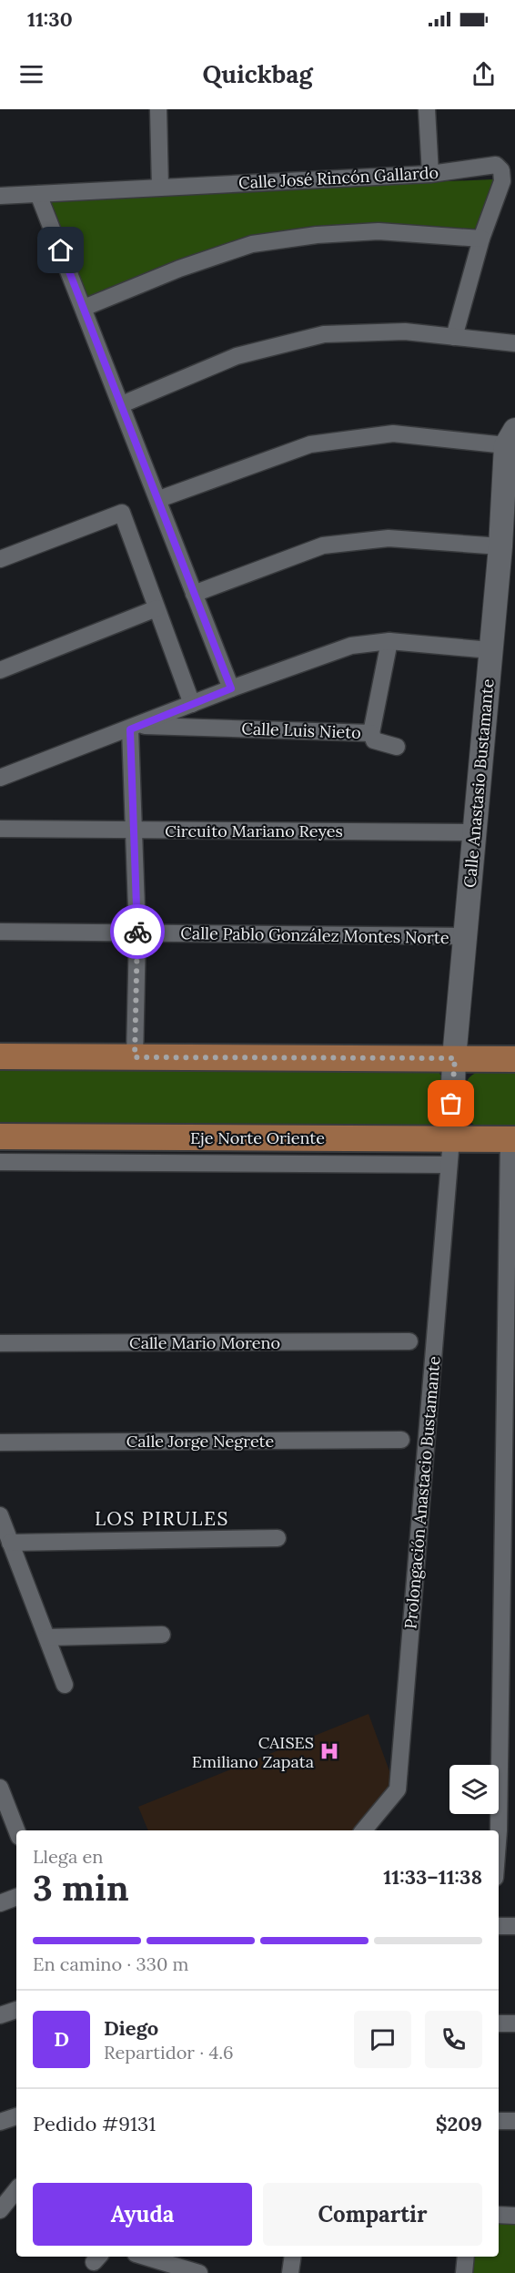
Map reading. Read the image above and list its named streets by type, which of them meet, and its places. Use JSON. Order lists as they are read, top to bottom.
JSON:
{
  "streets": {
    "main road": ["Eje Norte Oriente"],
    "street": [
      "Calle José Rincón Gallardo",
      "Calle Luis Nieto",
      "Calle Anastasio Bustamante",
      "Circuito Mariano Reyes",
      "Calle Pablo González Montes Norte",
      "Calle Mario Moreno",
      "Calle Jorge Negrete",
      "Prolongación Anastacio Bustamante"
    ]
  },
  "crossings": [
    ["Calle Luis Nieto", "Calle Anastasio Bustamante"],
    ["Calle Anastasio Bustamante", "Circuito Mariano Reyes"],
    ["Calle Anastasio Bustamante", "Calle Pablo González Montes Norte"],
    ["Calle Anastasio Bustamante", "Eje Norte Oriente"],
    ["Calle Anastasio Bustamante", "Prolongación Anastacio Bustamante"],
    ["Eje Norte Oriente", "Prolongación Anastacio Bustamante"]
  ],
  "districts": ["LOS PIRULES"],
  "places": {
    "hospital": ["CAISES Emiliano Zapata"]
  },
  "page": {
    "status": "11:30",
    "header": "Quickbag",
    "heading": ["3 min", "Llega en", "11:33–11:38"],
    "panel": [
      "Diego",
      "Repartidor · 4.6",
      "Pedido #9131",
      "$209"
    ],
    "bar": "En camino · 330 m",
    "round": "D",
    "buttons": ["Ayuda", "Compartir"]
  }
}
